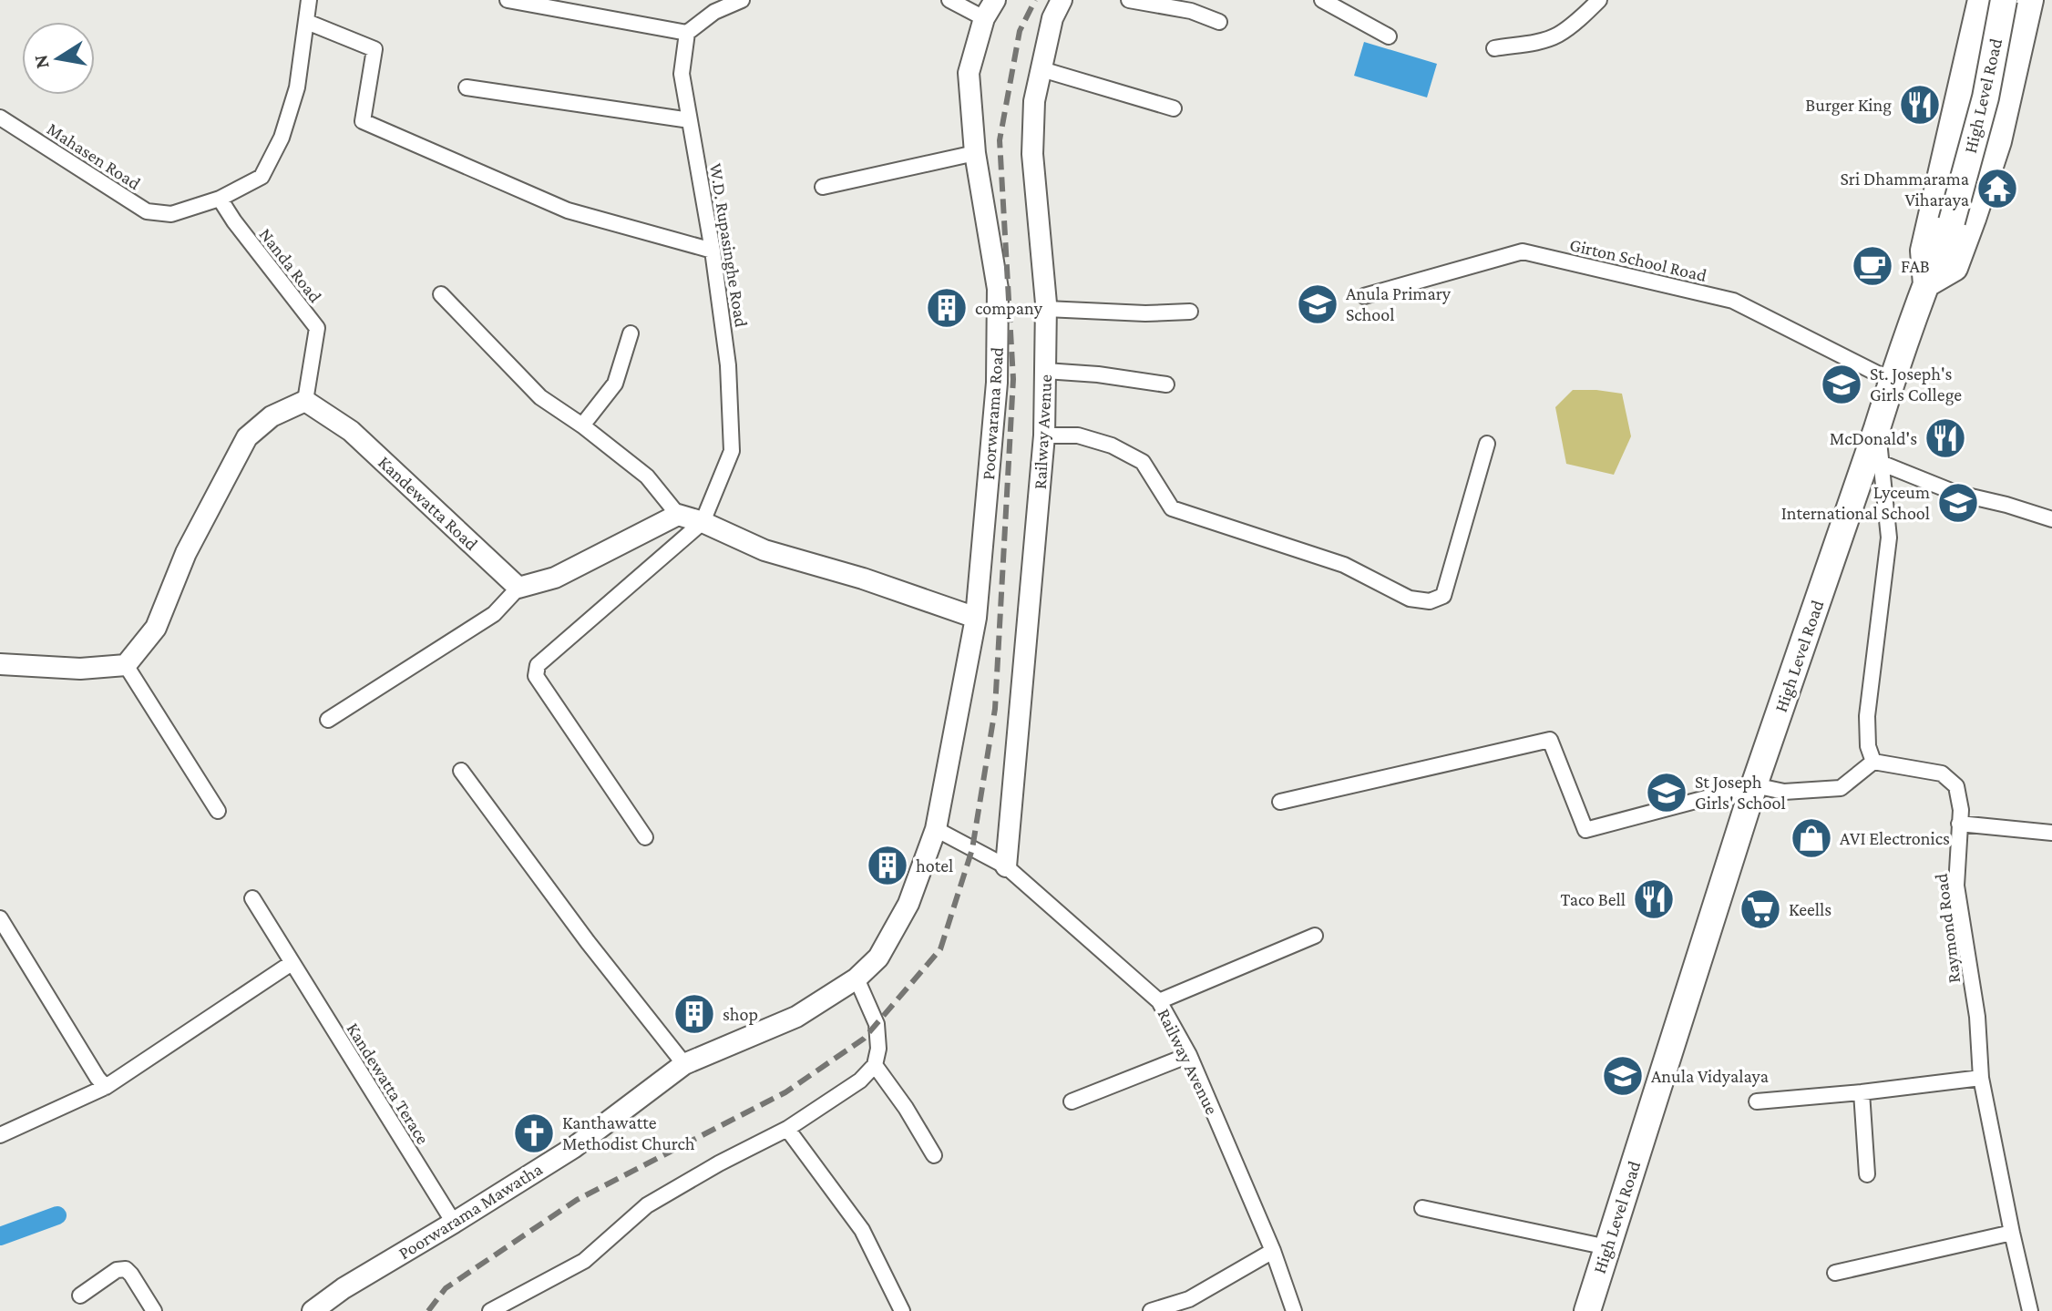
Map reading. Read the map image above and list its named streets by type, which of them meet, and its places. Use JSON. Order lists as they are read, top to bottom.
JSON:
{
  "streets": {
    "highway": ["High Level Road"],
    "street": [
      "Mahasen Road",
      "W.D. Rupasinghe Road",
      "Girton School Road",
      "Nanda Road",
      "Poorwarama Road",
      "Railway Avenue",
      "Kandewatta Road",
      "Raymond Road",
      "Kandewatta Terace",
      "Poorwarama Mawatha"
    ]
  },
  "crossings": [
    ["High Level Road", "Girton School Road"],
    ["Mahasen Road", "Nanda Road"],
    ["Nanda Road", "Kandewatta Road"],
    ["Poorwarama Road", "Railway Avenue"],
    ["Poorwarama Road", "Poorwarama Mawatha"],
    ["Railway Avenue", "Poorwarama Mawatha"],
    ["Kandewatta Terace", "Poorwarama Mawatha"]
  ],
  "places": {
    "restaurant": ["Burger King", "McDonald's", "Taco Bell"],
    "temple": ["Sri Dhammarama Viharaya"],
    "cafe": ["FAB"],
    "school or university": [
      "Anula Primary School",
      "St. Joseph's Girls College",
      "Lyceum International School",
      "St Joseph Girls' School",
      "Anula Vidyalaya"
    ],
    "building": ["company", "hotel", "shop"],
    "shop": ["AVI Electronics"],
    "supermarket": ["Keells"],
    "church": ["Kanthawatte Methodist Church"]
  },
  "north": "left"
}
